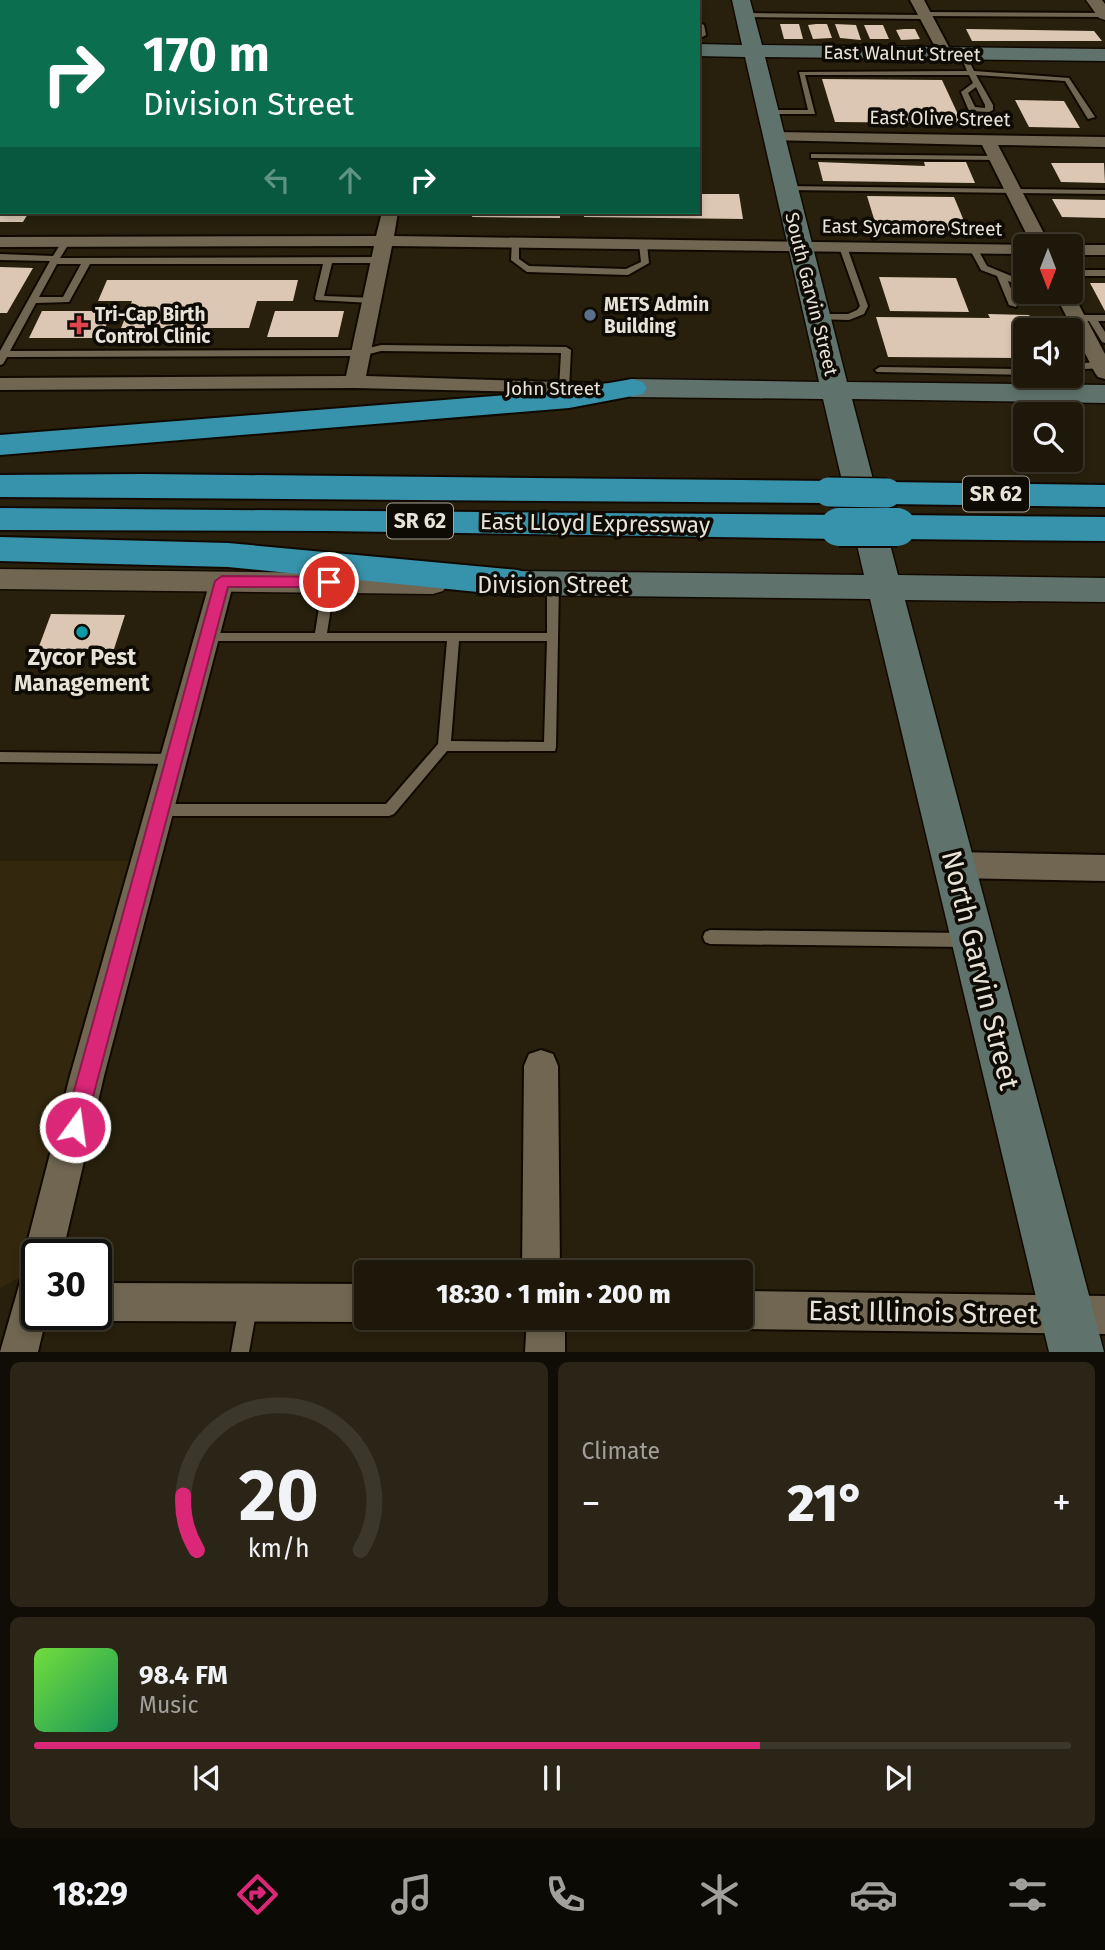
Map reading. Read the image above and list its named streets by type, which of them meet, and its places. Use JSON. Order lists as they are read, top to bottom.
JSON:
{
  "streets": {
    "highway": ["SR 62", "East Lloyd Expressway"],
    "main road": [
      "East Walnut Street",
      "South Garvin Street",
      "John Street",
      "Division Street",
      "North Garvin Street"
    ],
    "street": ["East Olive Street", "East Sycamore Street", "East Illinois Street"]
  },
  "crossings": [
    ["East Walnut Street", "South Garvin Street"],
    ["East Olive Street", "South Garvin Street"],
    ["East Sycamore Street", "South Garvin Street"],
    ["South Garvin Street", "John Street"],
    ["South Garvin Street", "Division Street"],
    ["South Garvin Street", "North Garvin Street"],
    ["Division Street", "North Garvin Street"],
    ["North Garvin Street", "East Illinois Street"]
  ],
  "places": {
    "other": ["METS Admin Building", "Zycor Pest Management"],
    "health": ["Tri-Cap Birth Control Clinic"]
  },
  "north": "bottom",
  "page": {
    "turn": ["170 m", "Division Street"],
    "limit": "30",
    "trip": "18:30 · 1 min · 200 m",
    "tile": "Climate",
    "heat": ["−", "21°", "+"],
    "song": ["98.4 FM", "Music"],
    "tabs": "18:29",
    "gauge": ["20", "km/h"]
  }
}
